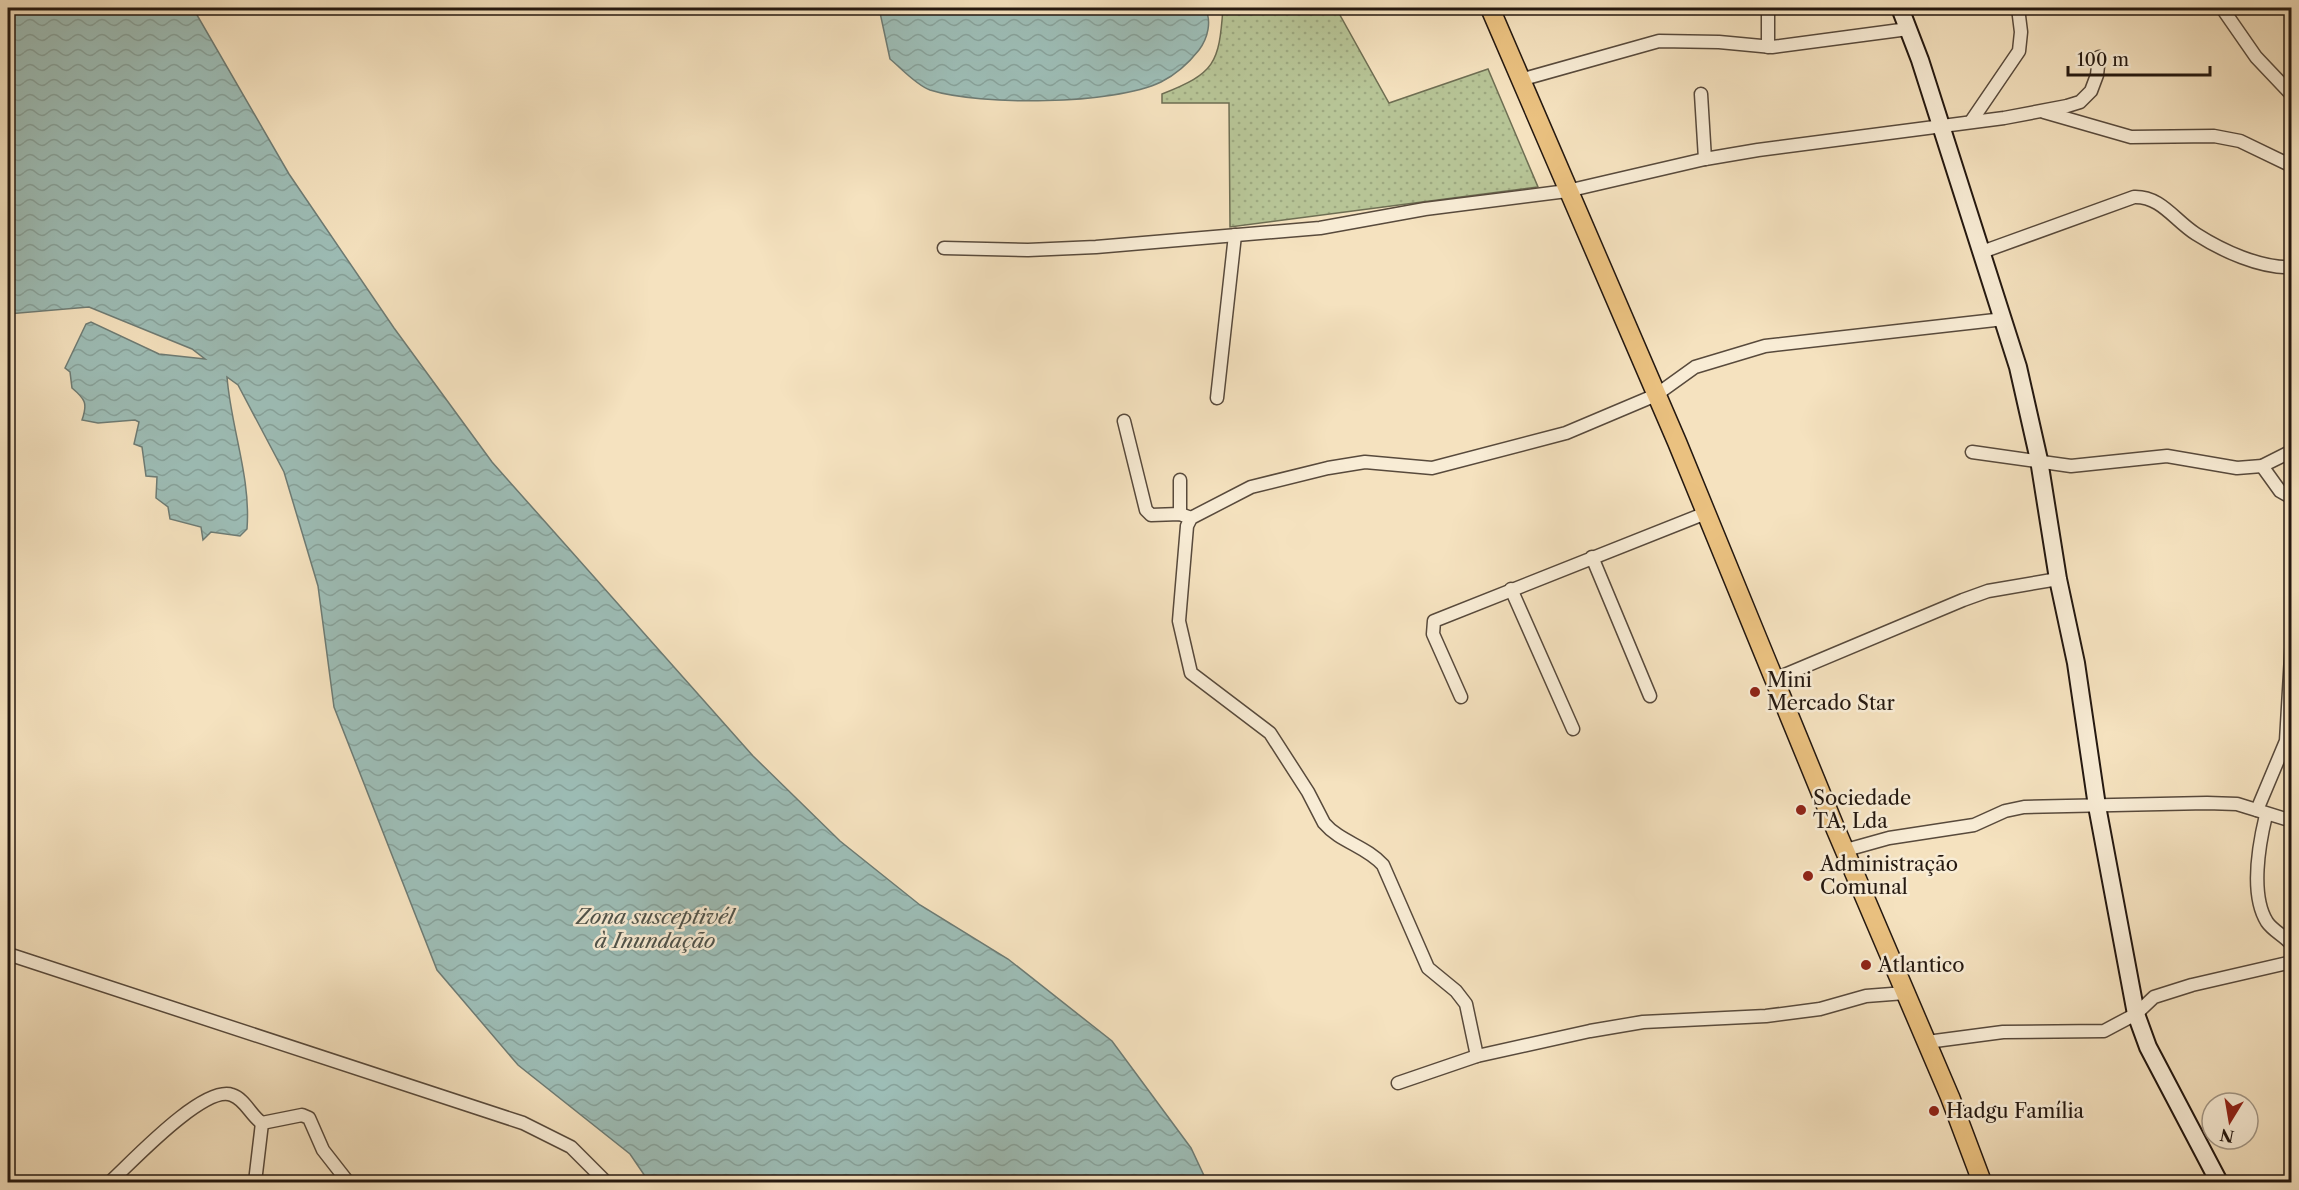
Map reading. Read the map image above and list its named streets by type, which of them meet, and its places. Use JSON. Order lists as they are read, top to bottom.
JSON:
{
  "water": ["Zona susceptivél à Inundação"],
  "places": [
    "Mini Mercado Star",
    "Sociedade TA, Lda",
    "Administração Comunal",
    "Atlantico",
    "Hadgu Família"
  ],
  "scale_bar": "100 m",
  "north": "bottom"
}
